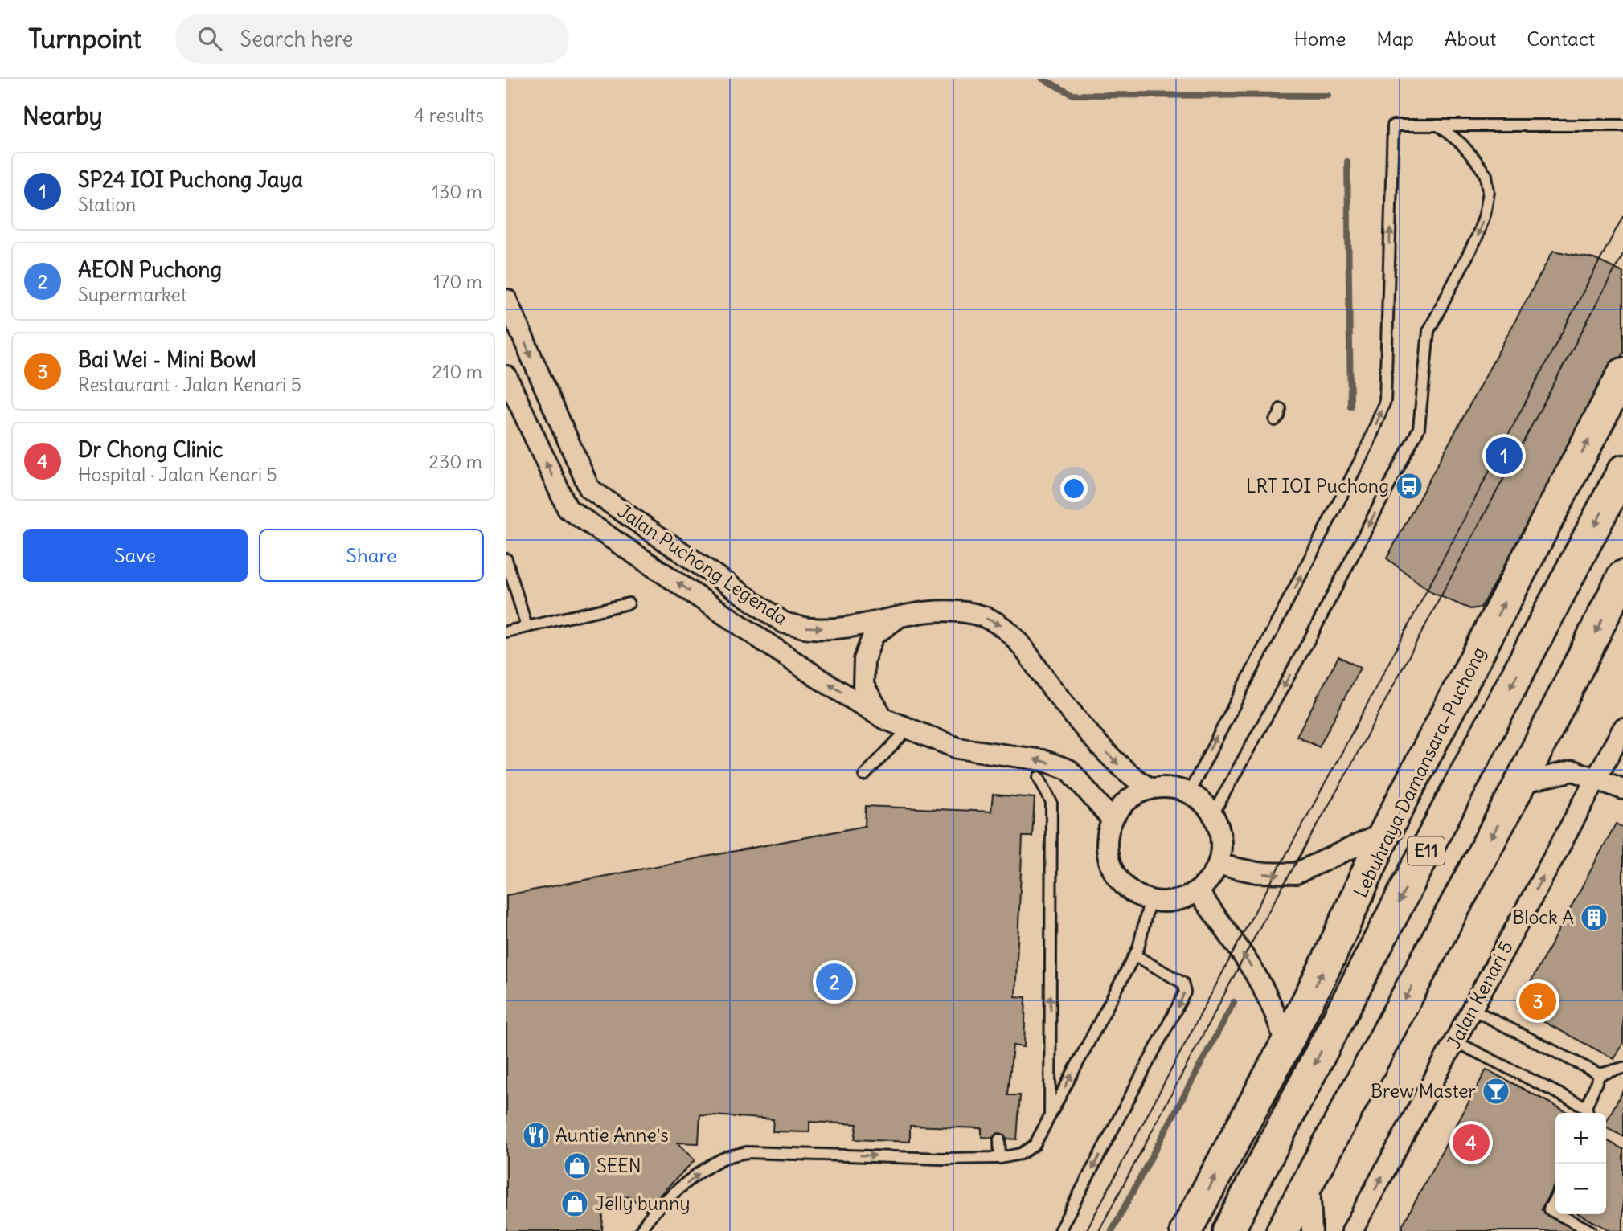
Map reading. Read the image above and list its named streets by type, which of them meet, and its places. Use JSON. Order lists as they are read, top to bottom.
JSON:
{
  "streets": {
    "highway": ["Lebuhraya Damansara–Puchong", "E11"],
    "street": ["Jalan Puchong Legenda", "Jalan Kenari 5"]
  },
  "one_way": ["Jalan Kenari 5"],
  "places": {
    "bus stop": ["LRT IOI Puchong"],
    "building": ["Block A"],
    "bar": ["Brew Master"],
    "restaurant": ["Auntie Anne's"],
    "shop": ["SEEN", "Jelly bunny"]
  },
  "page": {
    "header": "Turnpoint",
    "search": "Search here",
    "nav": [
      "Home",
      "Map",
      "About",
      "Contact"
    ],
    "heading": ["Nearby", "4 results"],
    "list": [
      {
        "mark": "1",
        "name": "SP24 IOI Puchong Jaya",
        "note": "Station",
        "value": "130 m"
      },
      {
        "mark": "2",
        "name": "AEON Puchong",
        "note": "Supermarket",
        "value": "170 m"
      },
      {
        "mark": "3",
        "name": "Bai Wei - Mini Bowl",
        "note": "Restaurant · Jalan Kenari 5",
        "value": "210 m"
      },
      {
        "mark": "4",
        "name": "Dr Chong Clinic",
        "note": "Hospital · Jalan Kenari 5",
        "value": "230 m"
      }
    ],
    "pins": [
      "1",
      "2",
      "3",
      "4"
    ],
    "buttons": ["Save", "Share"],
    "map_buttons": ["+", "−"]
  }
}
